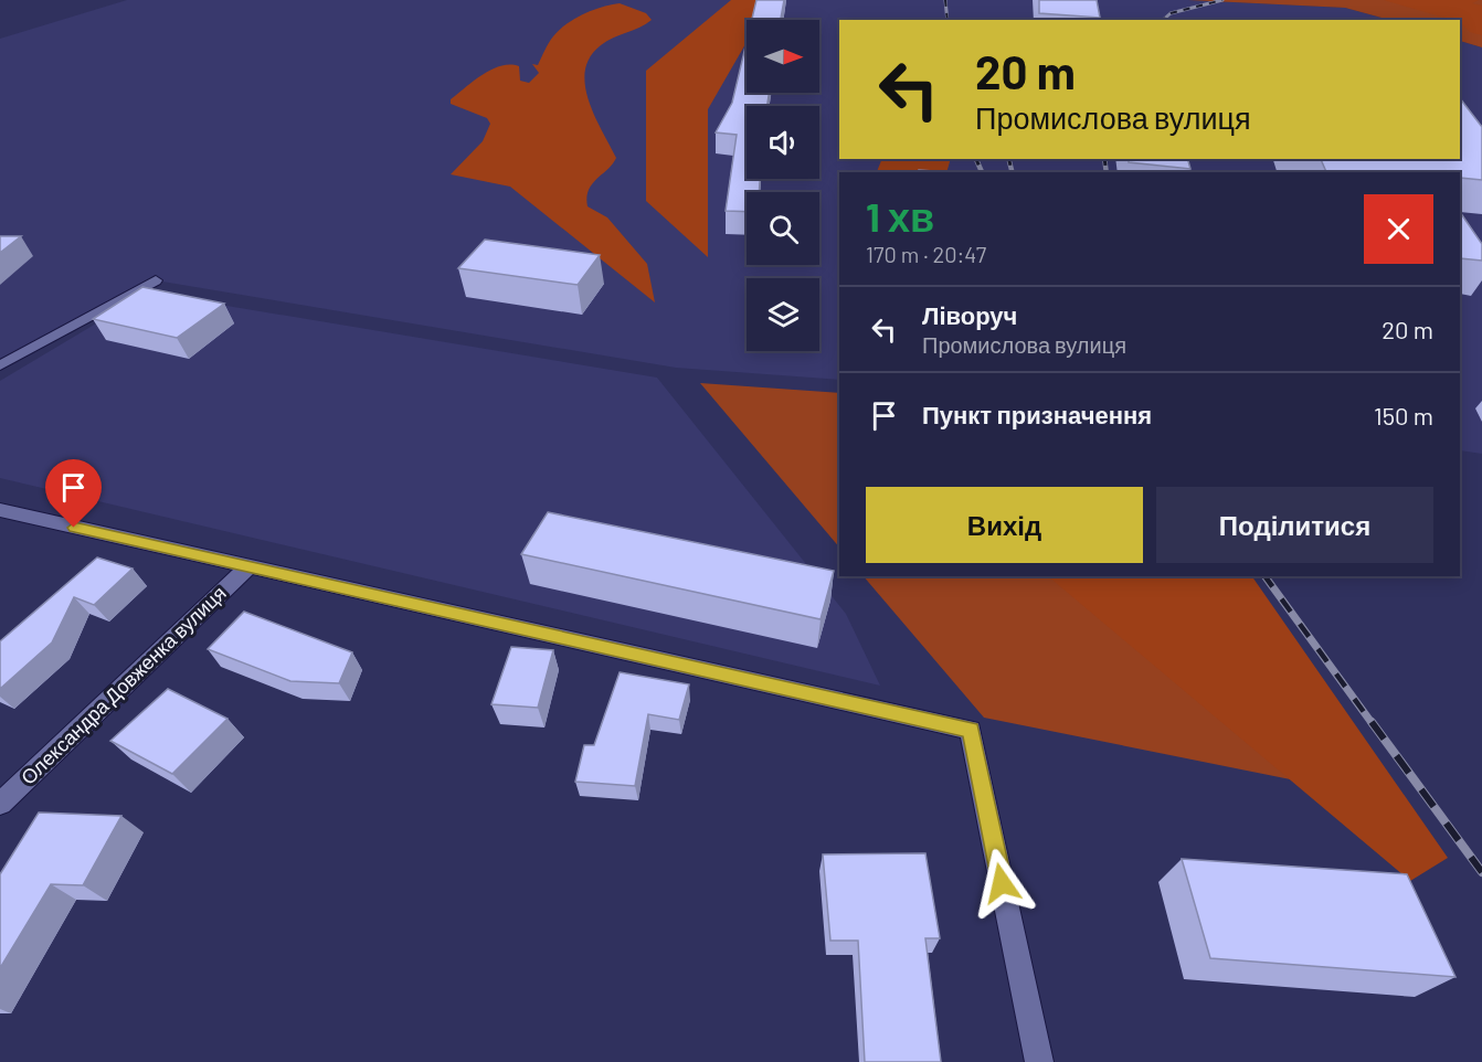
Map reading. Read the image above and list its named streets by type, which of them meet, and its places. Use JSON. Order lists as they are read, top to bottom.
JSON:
{
  "streets": {
    "street": ["Олександра Довженка вулиця"]
  },
  "north": "right",
  "page": {
    "turn": ["20 m", "Промислова вулиця"],
    "heading": ["1 хв", "170 m · 20:47"],
    "list": [
      {
        "name": "Ліворуч",
        "note": "Промислова вулиця",
        "value": "20 m"
      },
      {
        "name": "Пункт призначення",
        "value": "150 m"
      }
    ],
    "buttons": ["Вихід", "Поділитися"]
  }
}
